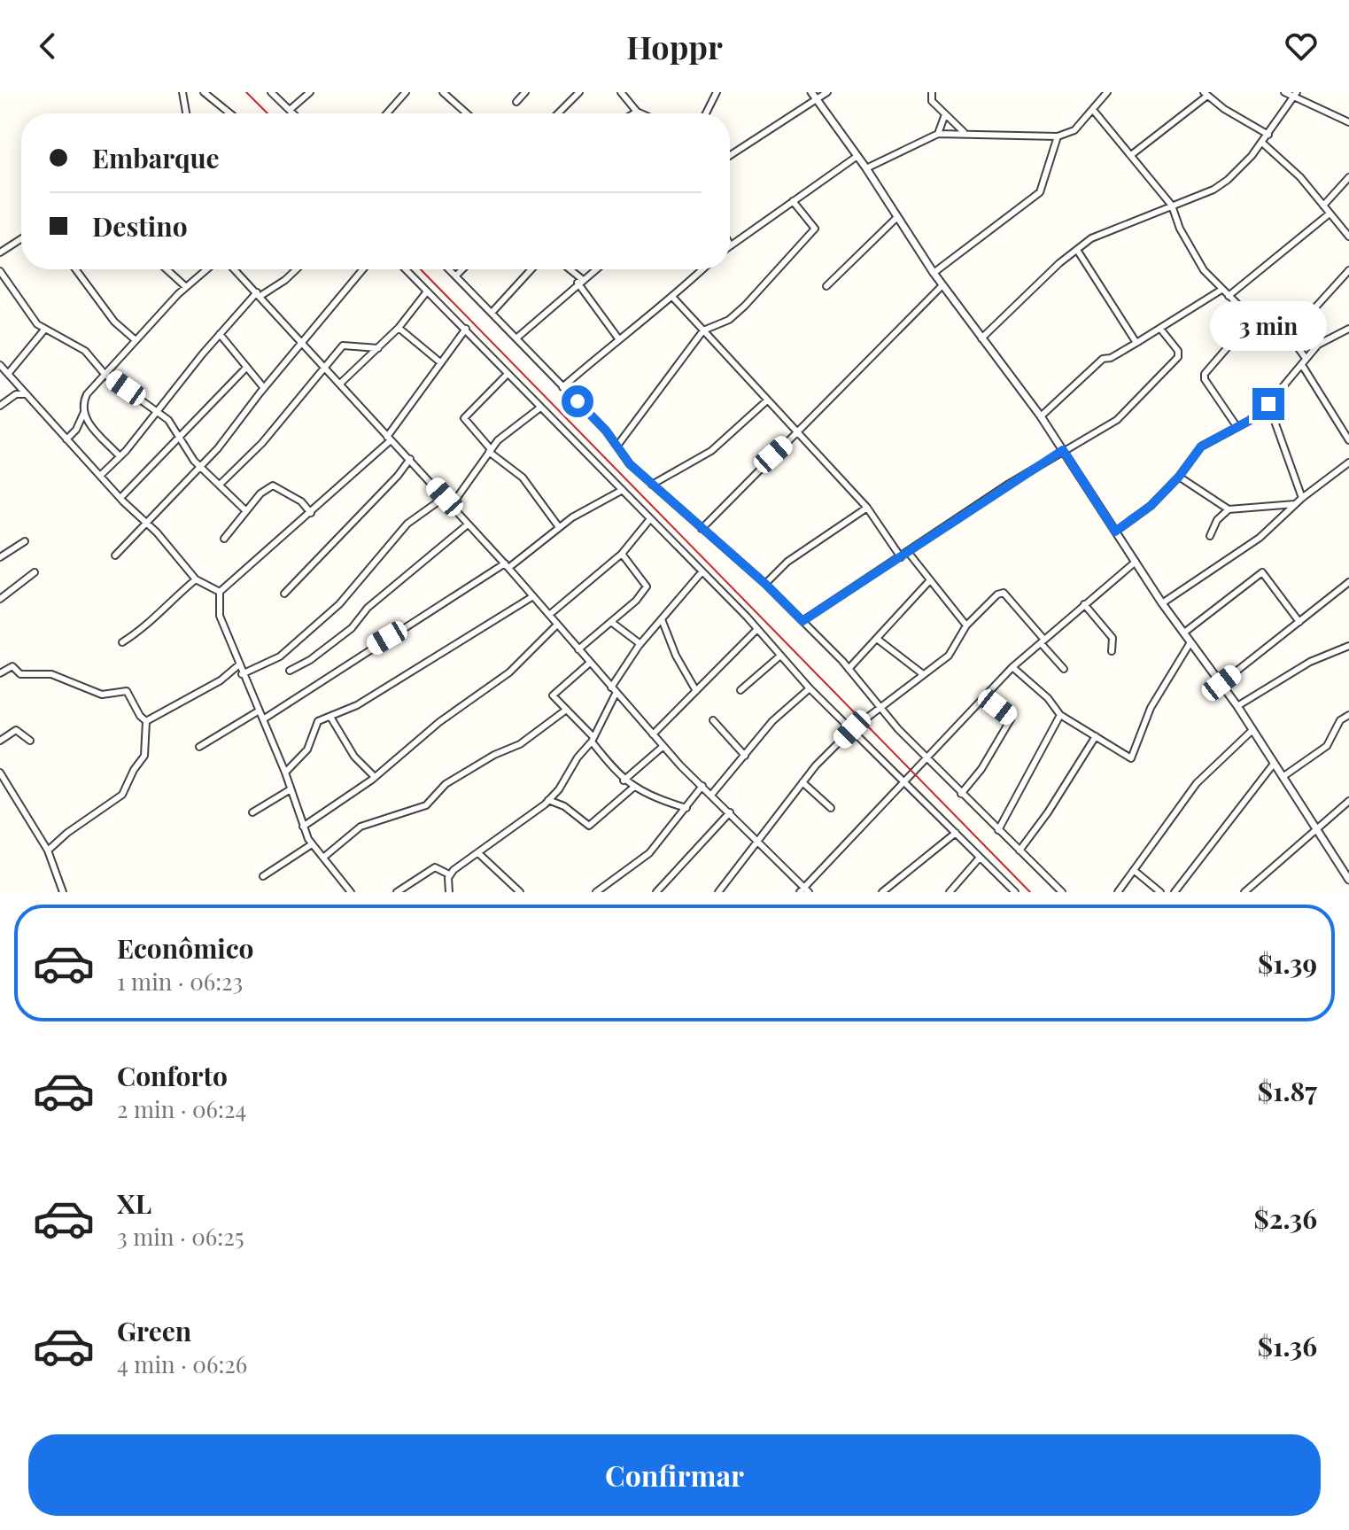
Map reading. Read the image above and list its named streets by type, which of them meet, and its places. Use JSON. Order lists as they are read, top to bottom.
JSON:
{
  "page": {
    "header": "Hoppr",
    "banner": ["Embarque", "Destino"],
    "bubble": "3 min",
    "list": [
      {
        "name": "Econômico",
        "note": "1 min · 06:23",
        "value": "$1.39"
      },
      {
        "name": "Conforto",
        "note": "2 min · 06:24",
        "value": "$1.87"
      },
      {
        "name": "XL",
        "note": "3 min · 06:25",
        "value": "$2.36"
      },
      {
        "name": "Green",
        "note": "4 min · 06:26",
        "value": "$1.36"
      }
    ],
    "buttons": "Confirmar"
  }
}
